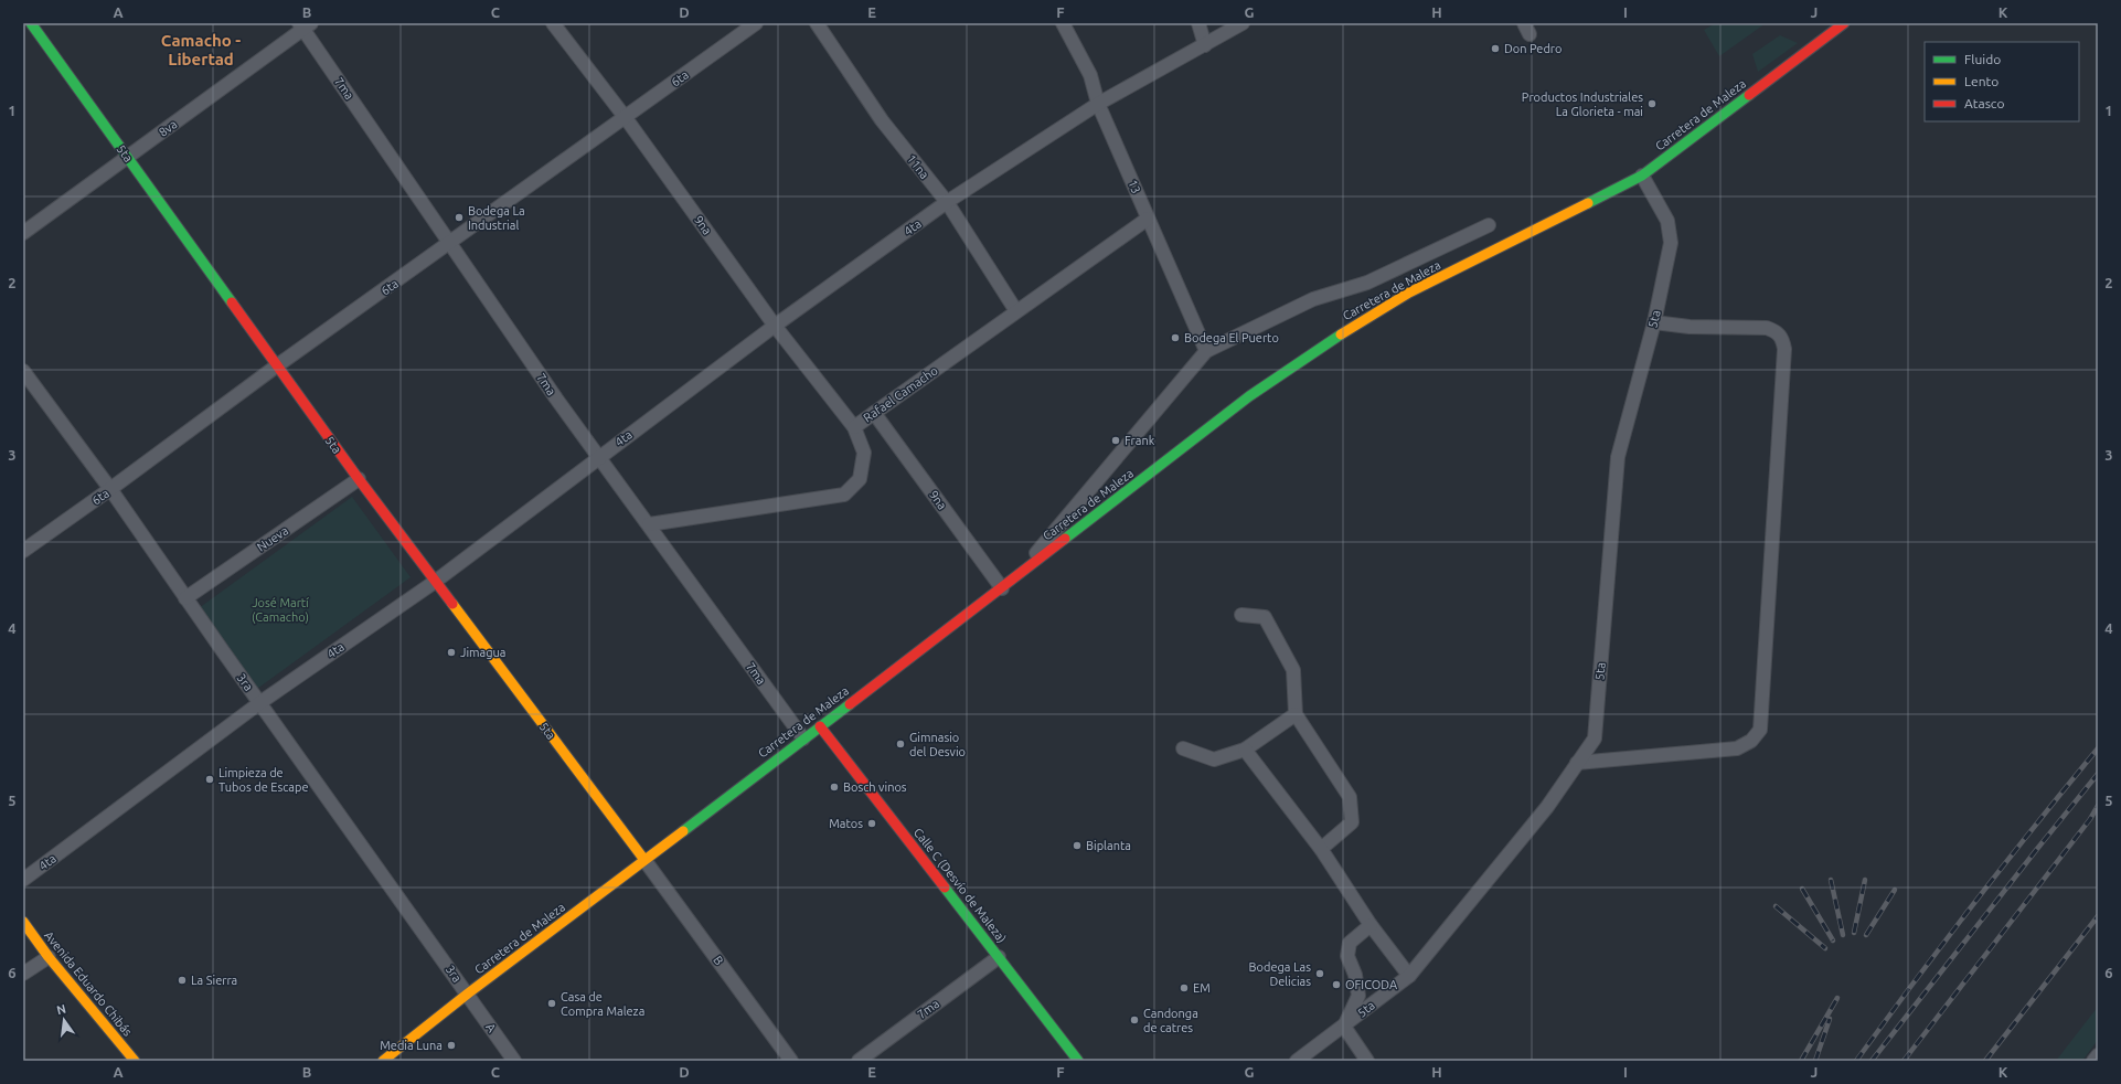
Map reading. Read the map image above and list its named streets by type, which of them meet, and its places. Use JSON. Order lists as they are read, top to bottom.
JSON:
{
  "streets": {
    "main road": [
      "Carretera de Maleza",
      "5ta",
      "Calle C (Desvío de Maleza)",
      "Avenida Eduardo Chibás"
    ],
    "street": [
      "6ta",
      "7ma",
      "8va",
      "11na",
      "13",
      "9na",
      "4ta",
      "Rafael Camacho",
      "Nueva",
      "3ra",
      "B",
      "A"
    ]
  },
  "crossings": [
    ["6ta", "7ma"],
    ["6ta", "5ta"],
    ["6ta", "9na"],
    ["6ta", "3ra"],
    ["7ma", "Carretera de Maleza"],
    ["7ma", "8va"],
    ["7ma", "4ta"],
    ["7ma", "Rafael Camacho"],
    ["7ma", "Calle C (Desvío de Maleza)"],
    ["Carretera de Maleza", "5ta"],
    ["Carretera de Maleza", "9na"],
    ["Carretera de Maleza", "3ra"],
    ["Carretera de Maleza", "Calle C (Desvío de Maleza)"],
    ["Carretera de Maleza", "B"],
    ["Carretera de Maleza", "A"],
    ["8va", "5ta"],
    ["5ta", "4ta"],
    ["5ta", "Nueva"],
    ["5ta", "B"],
    ["11na", "4ta"],
    ["11na", "Rafael Camacho"],
    ["13", "4ta"],
    ["13", "Rafael Camacho"],
    ["9na", "4ta"],
    ["9na", "Rafael Camacho"],
    ["4ta", "3ra"],
    ["Nueva", "3ra"],
    ["3ra", "A"]
  ],
  "districts": ["Camacho - Libertad"],
  "parks": ["José Martí (Camacho)"],
  "places": [
    "Don Pedro",
    "Productos Industriales La Glorieta - mai",
    "Bodega La Industrial",
    "Bodega El Puerto",
    "Frank",
    "Jimagua",
    "Gimnasio del Desvio",
    "Limpieza de Tubos de Escape",
    "Bosch vinos",
    "Matos",
    "Biplanta",
    "Bodega Las Delicias",
    "La Sierra",
    "OFICODA",
    "EM",
    "Casa de Compra Maleza",
    "Candonga de catres",
    "Media Luna"
  ],
  "legend": ["Fluido", "Lento", "Atasco"],
  "north": "top",
  "grid": {
    "columns": [
      "A",
      "B",
      "C",
      "D",
      "E",
      "F",
      "G",
      "H",
      "I",
      "J",
      "K"
    ],
    "rows": [
      "1",
      "2",
      "3",
      "4",
      "5",
      "6"
    ]
  }
}
